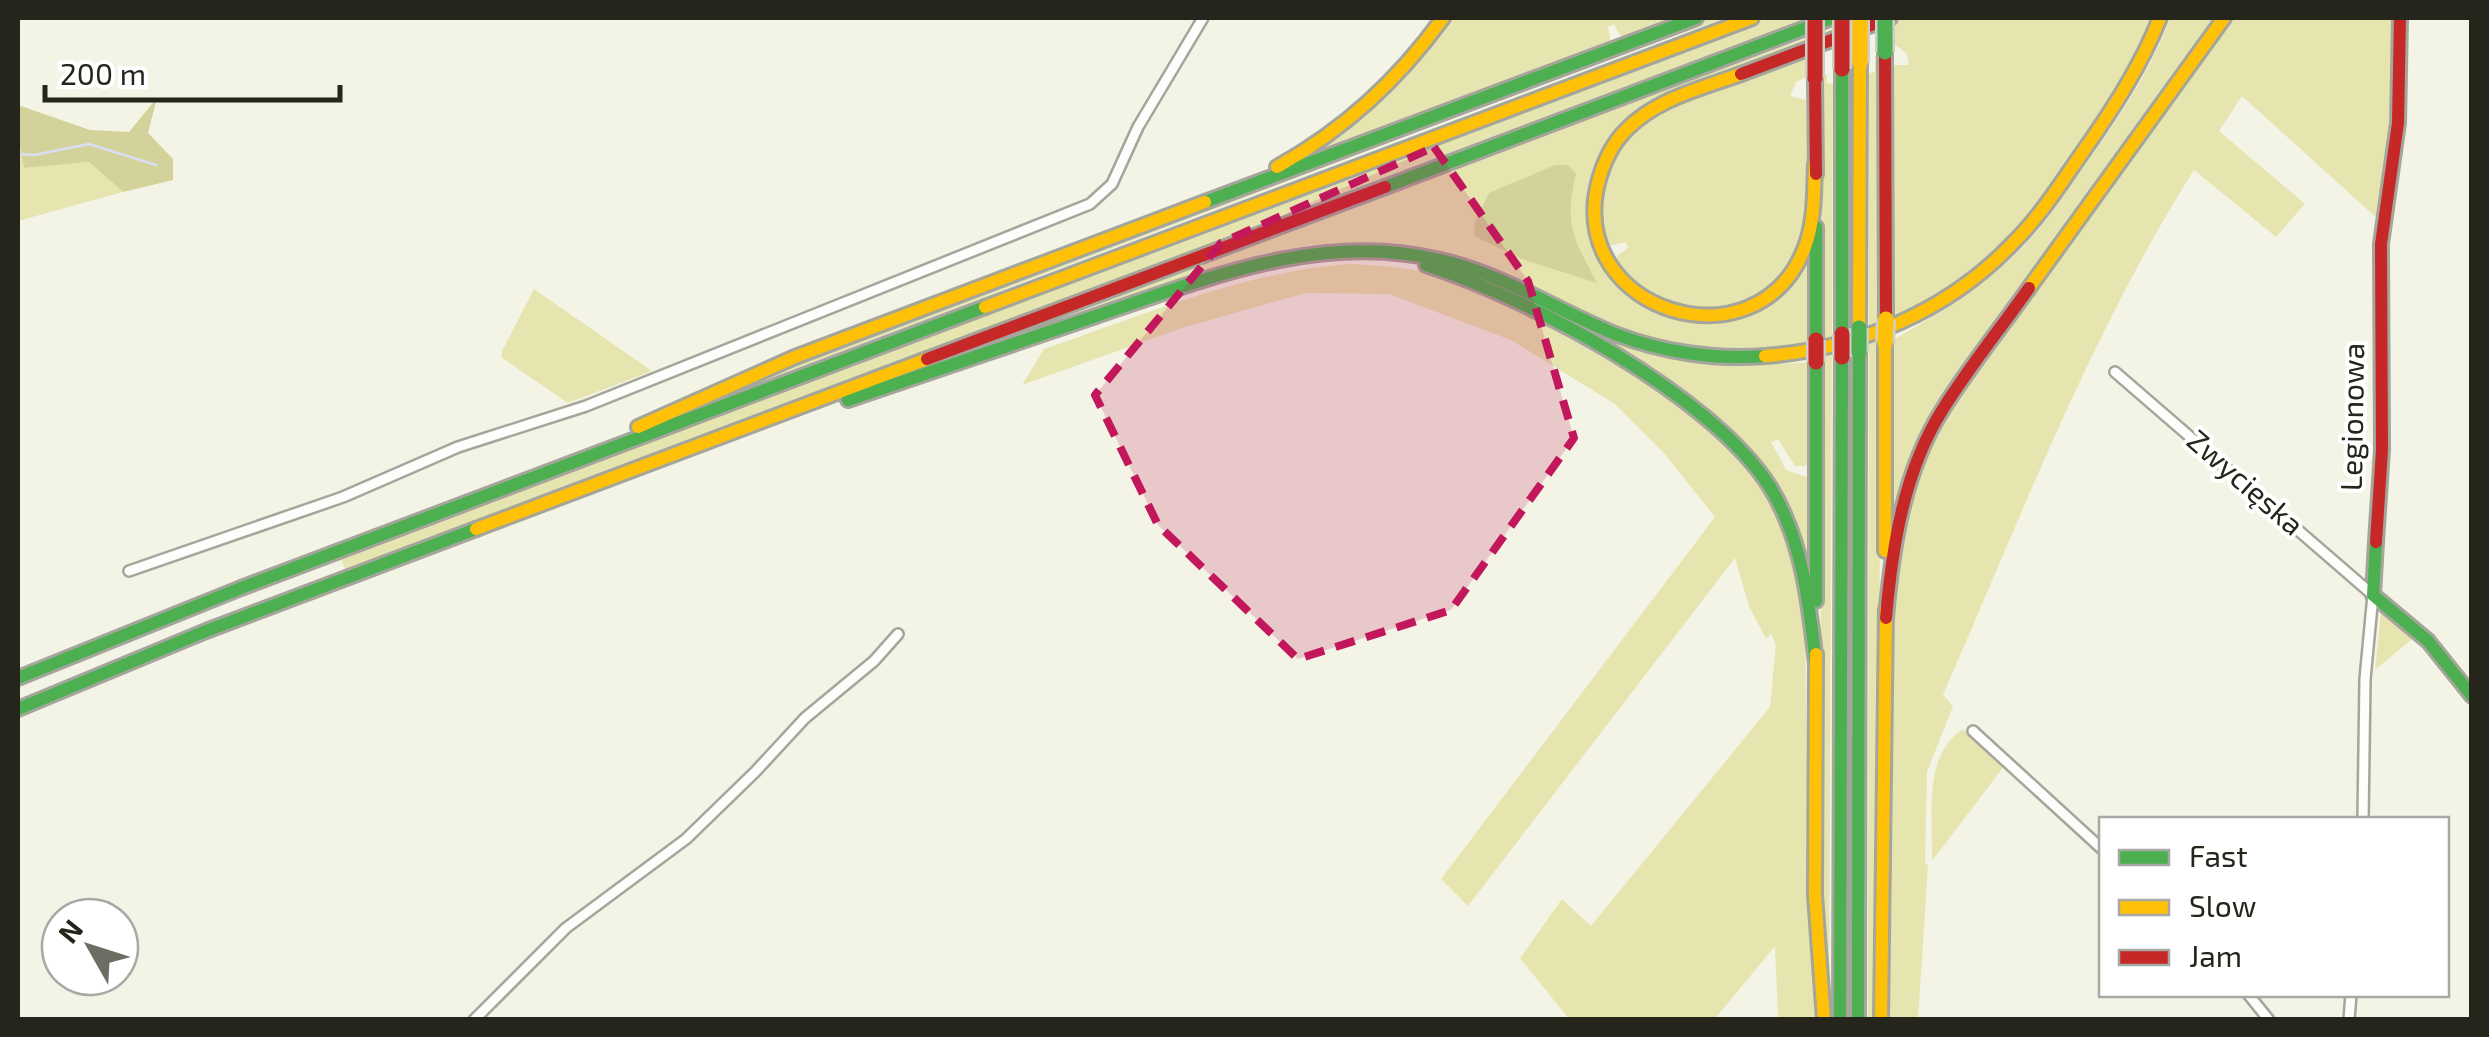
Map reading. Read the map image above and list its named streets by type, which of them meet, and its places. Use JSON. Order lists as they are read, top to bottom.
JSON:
{
  "streets": {
    "main road": ["Legionowa"],
    "street": ["Zwycięska"]
  },
  "crossings": [
    ["Legionowa", "Zwycięska"]
  ],
  "legend": ["Fast", "Slow", "Jam"],
  "scale_bar": "200 m",
  "north": "top left"
}
